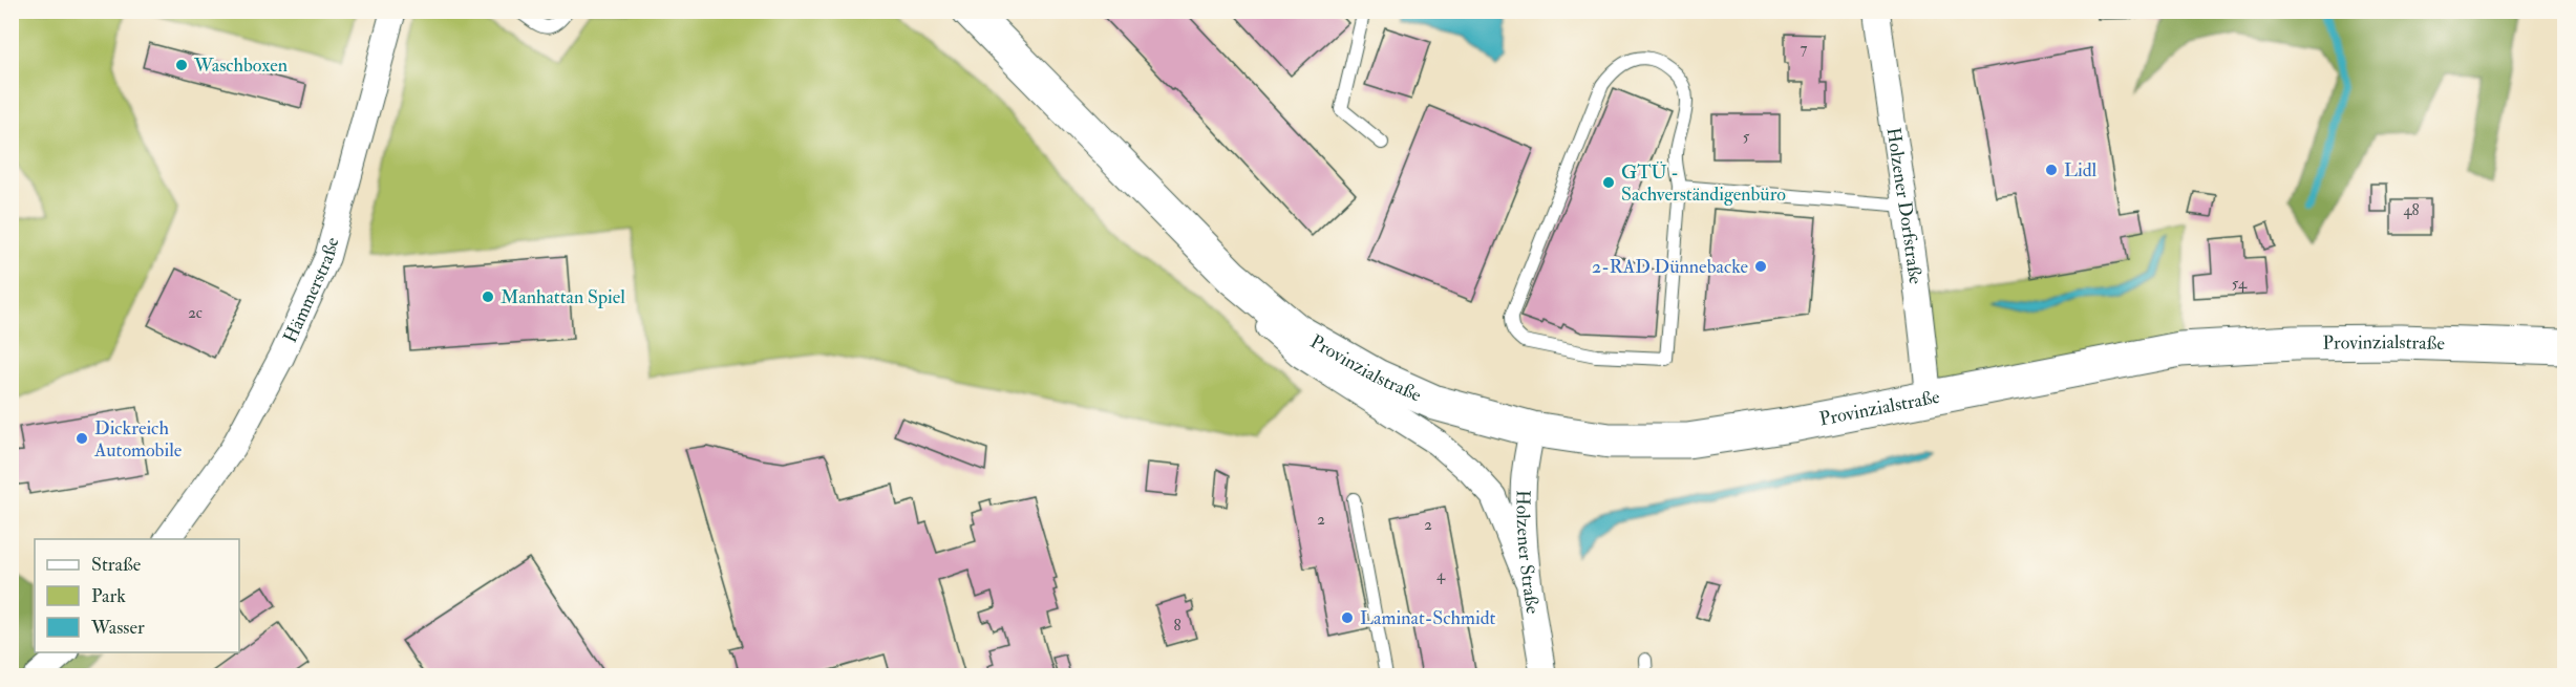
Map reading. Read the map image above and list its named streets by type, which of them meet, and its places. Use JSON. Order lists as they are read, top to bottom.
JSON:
{
  "streets": {
    "main road": ["Provinzialstraße"],
    "street": ["Holzener Dorfstraße", "Hämmerstraße", "Holzener Straße"]
  },
  "crossings": [
    ["Holzener Dorfstraße", "Provinzialstraße"],
    ["Provinzialstraße", "Holzener Straße"]
  ],
  "places": [
    "Waschboxen",
    "Lidl",
    "GTÜ - Sachverständigenbüro",
    "2-RAD Dünnebacke",
    "Manhattan Spiel",
    "Dickreich Automobile",
    "Laminat-Schmidt"
  ],
  "house_numbers": [
    "7",
    "5",
    "48",
    "54",
    "2c",
    "2",
    "2",
    "4",
    "8"
  ],
  "legend": ["Straße", "Park", "Wasser"]
}
